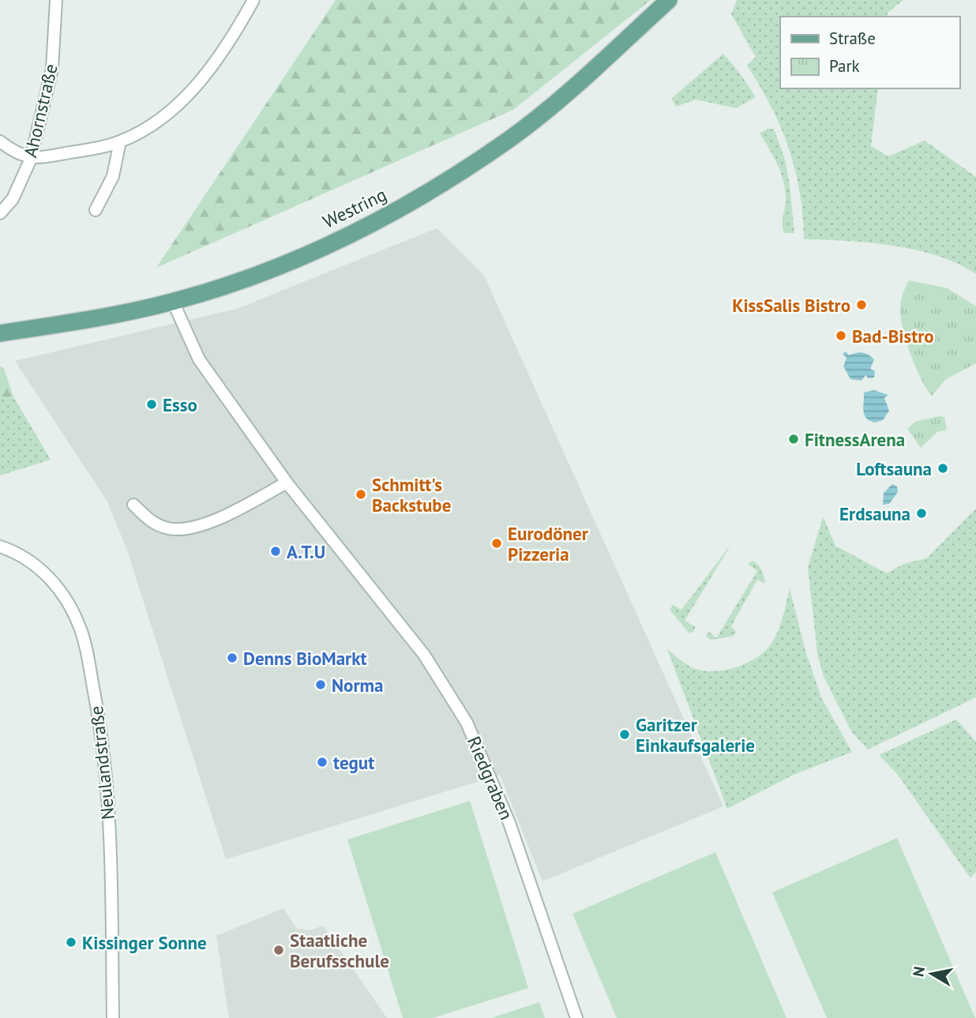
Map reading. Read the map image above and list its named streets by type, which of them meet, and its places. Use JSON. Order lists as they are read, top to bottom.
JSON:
{
  "streets": {
    "main road": ["Westring"],
    "street": ["Ahornstraße", "Neulandstraße", "Riedgraben"]
  },
  "crossings": [
    ["Westring", "Riedgraben"]
  ],
  "places": [
    "KissSalis Bistro",
    "Bad-Bistro",
    "Esso",
    "FitnessArena",
    "Loftsauna",
    "Schmitt's Backstube",
    "Erdsauna",
    "Eurodöner Pizzeria",
    "A.T.U",
    "Denns BioMarkt",
    "Norma",
    "Garitzer Einkaufsgalerie",
    "tegut",
    "Kissinger Sonne",
    "Staatliche Berufsschule"
  ],
  "legend": ["Straße", "Park"],
  "north": "left"
}
